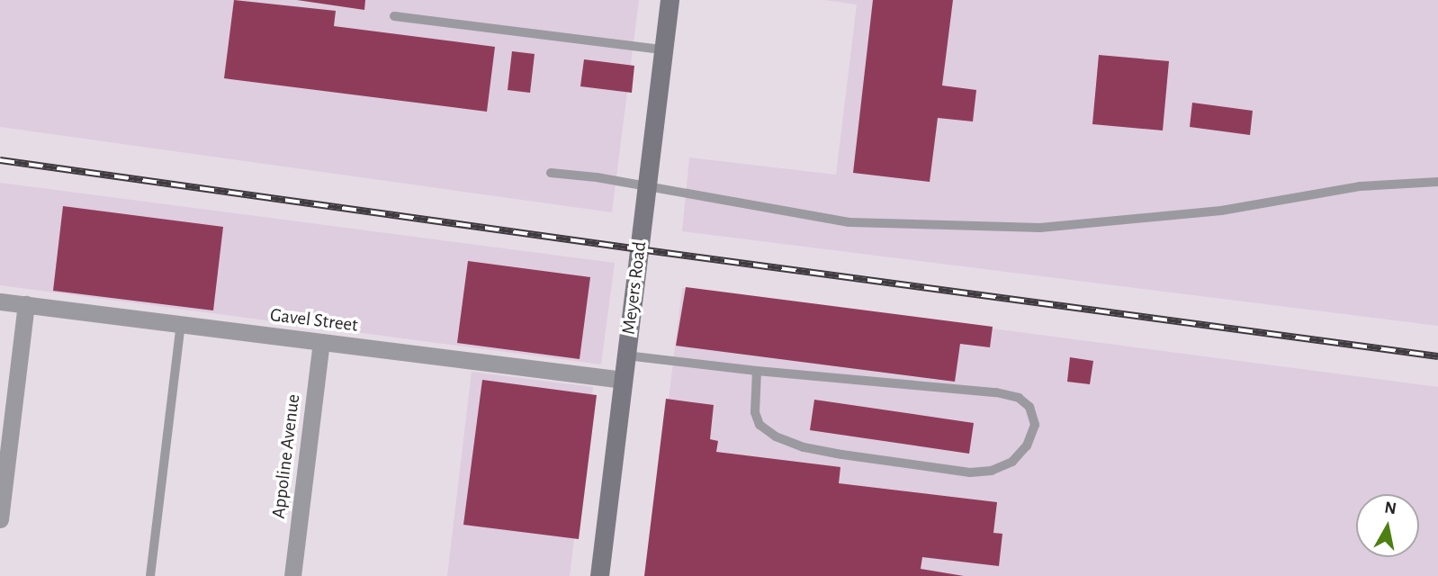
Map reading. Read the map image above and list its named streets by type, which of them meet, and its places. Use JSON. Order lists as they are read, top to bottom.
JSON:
{
  "streets": {
    "street": ["Meyers Road", "Gavel Street", "Appoline Avenue"]
  },
  "crossings": [
    ["Meyers Road", "Gavel Street"],
    ["Gavel Street", "Appoline Avenue"]
  ],
  "north": "top"
}
